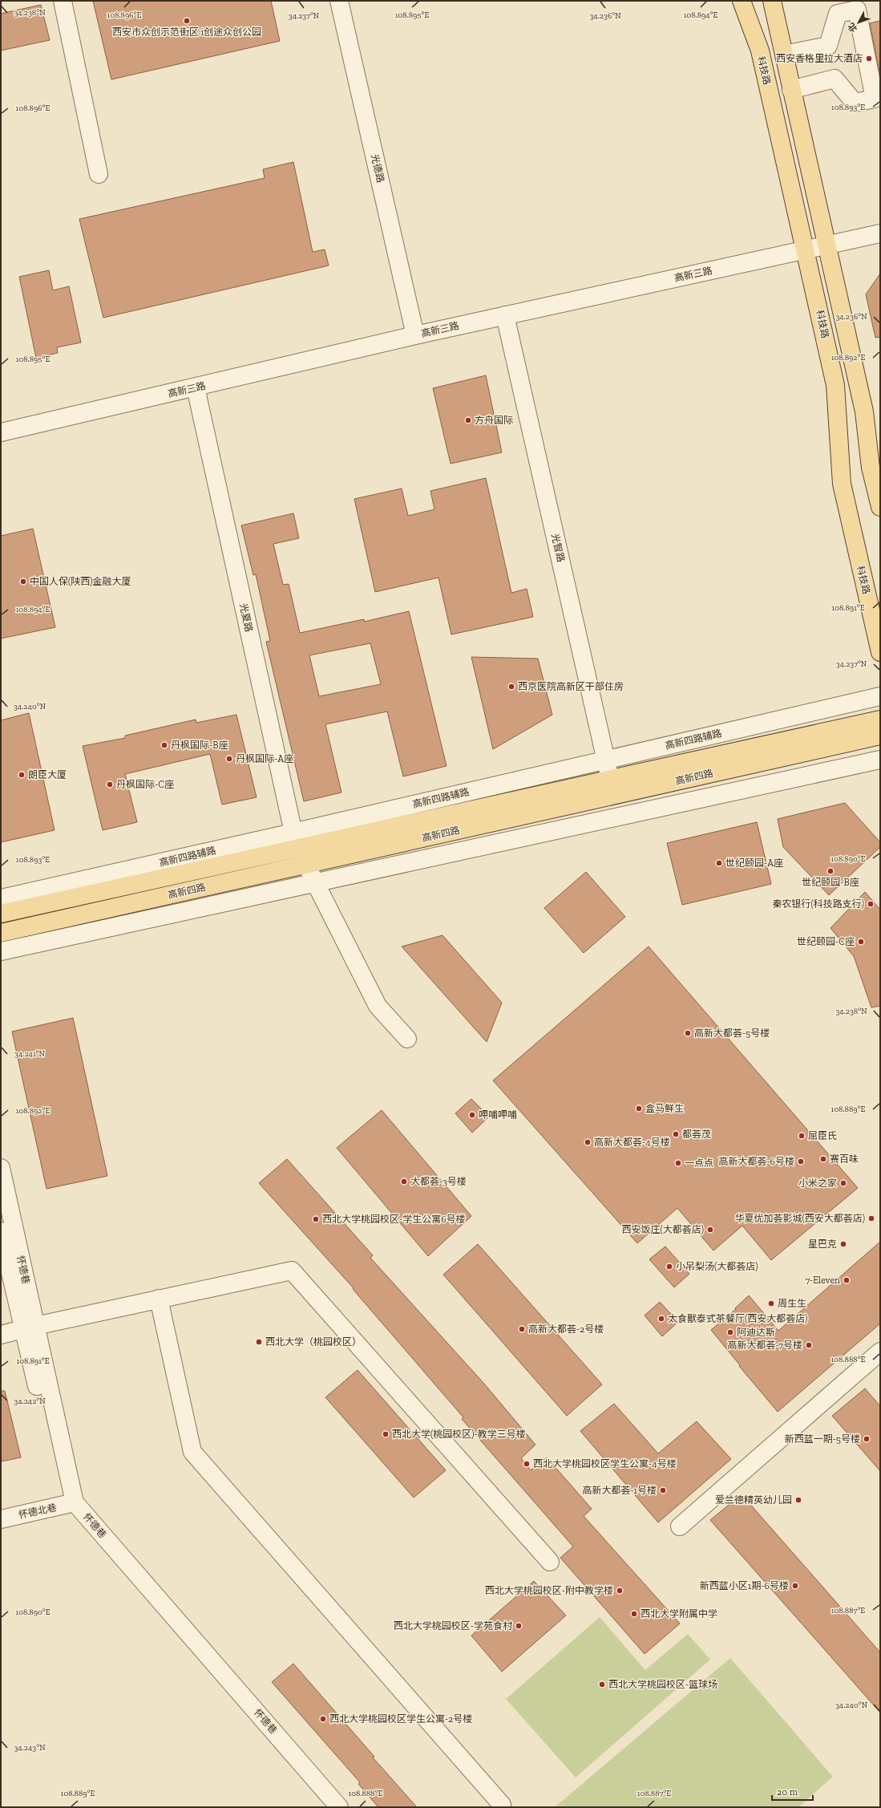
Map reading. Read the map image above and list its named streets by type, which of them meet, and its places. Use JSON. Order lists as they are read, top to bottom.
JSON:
{
  "streets": {
    "main road": ["科技路", "高新四路"],
    "street": [
      "光德路",
      "高新三路",
      "光智路",
      "光夏路",
      "高新四路辅路",
      "怀德巷",
      "怀德北巷"
    ]
  },
  "crossings": [
    ["科技路", "高新三路"],
    ["光德路", "高新三路"],
    ["高新三路", "光智路"],
    ["高新三路", "光夏路"],
    ["光智路", "高新四路辅路"],
    ["光智路", "高新四路"],
    ["光夏路", "高新四路辅路"],
    ["光夏路", "高新四路"],
    ["高新四路辅路", "高新四路"],
    ["怀德巷", "怀德北巷"]
  ],
  "places": [
    "西安市众创示范街区·i创途众创公园",
    "西安香格里拉大酒店",
    "方舟国际",
    "中国人保(陕西)金融大厦",
    "西京医院高新区干部住房",
    "丹枫国际-B座",
    "丹枫国际-A座",
    "朗臣大厦",
    "丹枫国际-C座",
    "世纪颐园-A座",
    "世纪颐园-B座",
    "秦农银行(科技路支行)",
    "世纪颐园-C座",
    "高新大都荟-5号楼",
    "盒马鲜生",
    "呷哺呷哺",
    "都荟茂",
    "屈臣氏",
    "高新大都荟-4号楼",
    "赛百味",
    "高新大都荟-6号楼",
    "一点点",
    "大都荟-3号楼",
    "小米之家",
    "华夏优加荟影城(西安大都荟店)",
    "西北大学桃园校区-学生公寓6号楼",
    "西安饭庄(大都荟店)",
    "星巴克",
    "小吊梨汤(大都荟店)",
    "7-Eleven",
    "周生生",
    "太食獸泰式茶餐厅(西安大都荟店)",
    "高新大都荟-2号楼",
    "阿迪达斯",
    "西北大学（桃园校区）",
    "高新大都荟-7号楼",
    "西北大学(桃园校区)-教学三号楼",
    "新西蓝一期-5号楼",
    "西北大学桃园校区学生公寓-4号楼",
    "高新大都荟-1号楼",
    "爱兰德精英幼儿园",
    "新西蓝小区1期-6号楼",
    "西北大学桃园校区-附中教学楼",
    "西北大学附属中学",
    "西北大学桃园校区-学苑食村",
    "西北大学桃园校区-篮球场",
    "西北大学桃园校区学生公寓-2号楼"
  ],
  "scale_bar": "20 m",
  "north": "bottom left",
  "coordinates": [
    "34.238°N",
    "108.896°E",
    "108.895°E",
    "108.894°E",
    "34.237°N",
    "34.236°N",
    "108.893°E",
    "108.892°E",
    "108.891°E",
    "34.240°N",
    "108.890°E",
    "34.241°N",
    "108.889°E",
    "108.888°E",
    "34.242°N",
    "108.887°E",
    "34.243°N"
  ]
}
